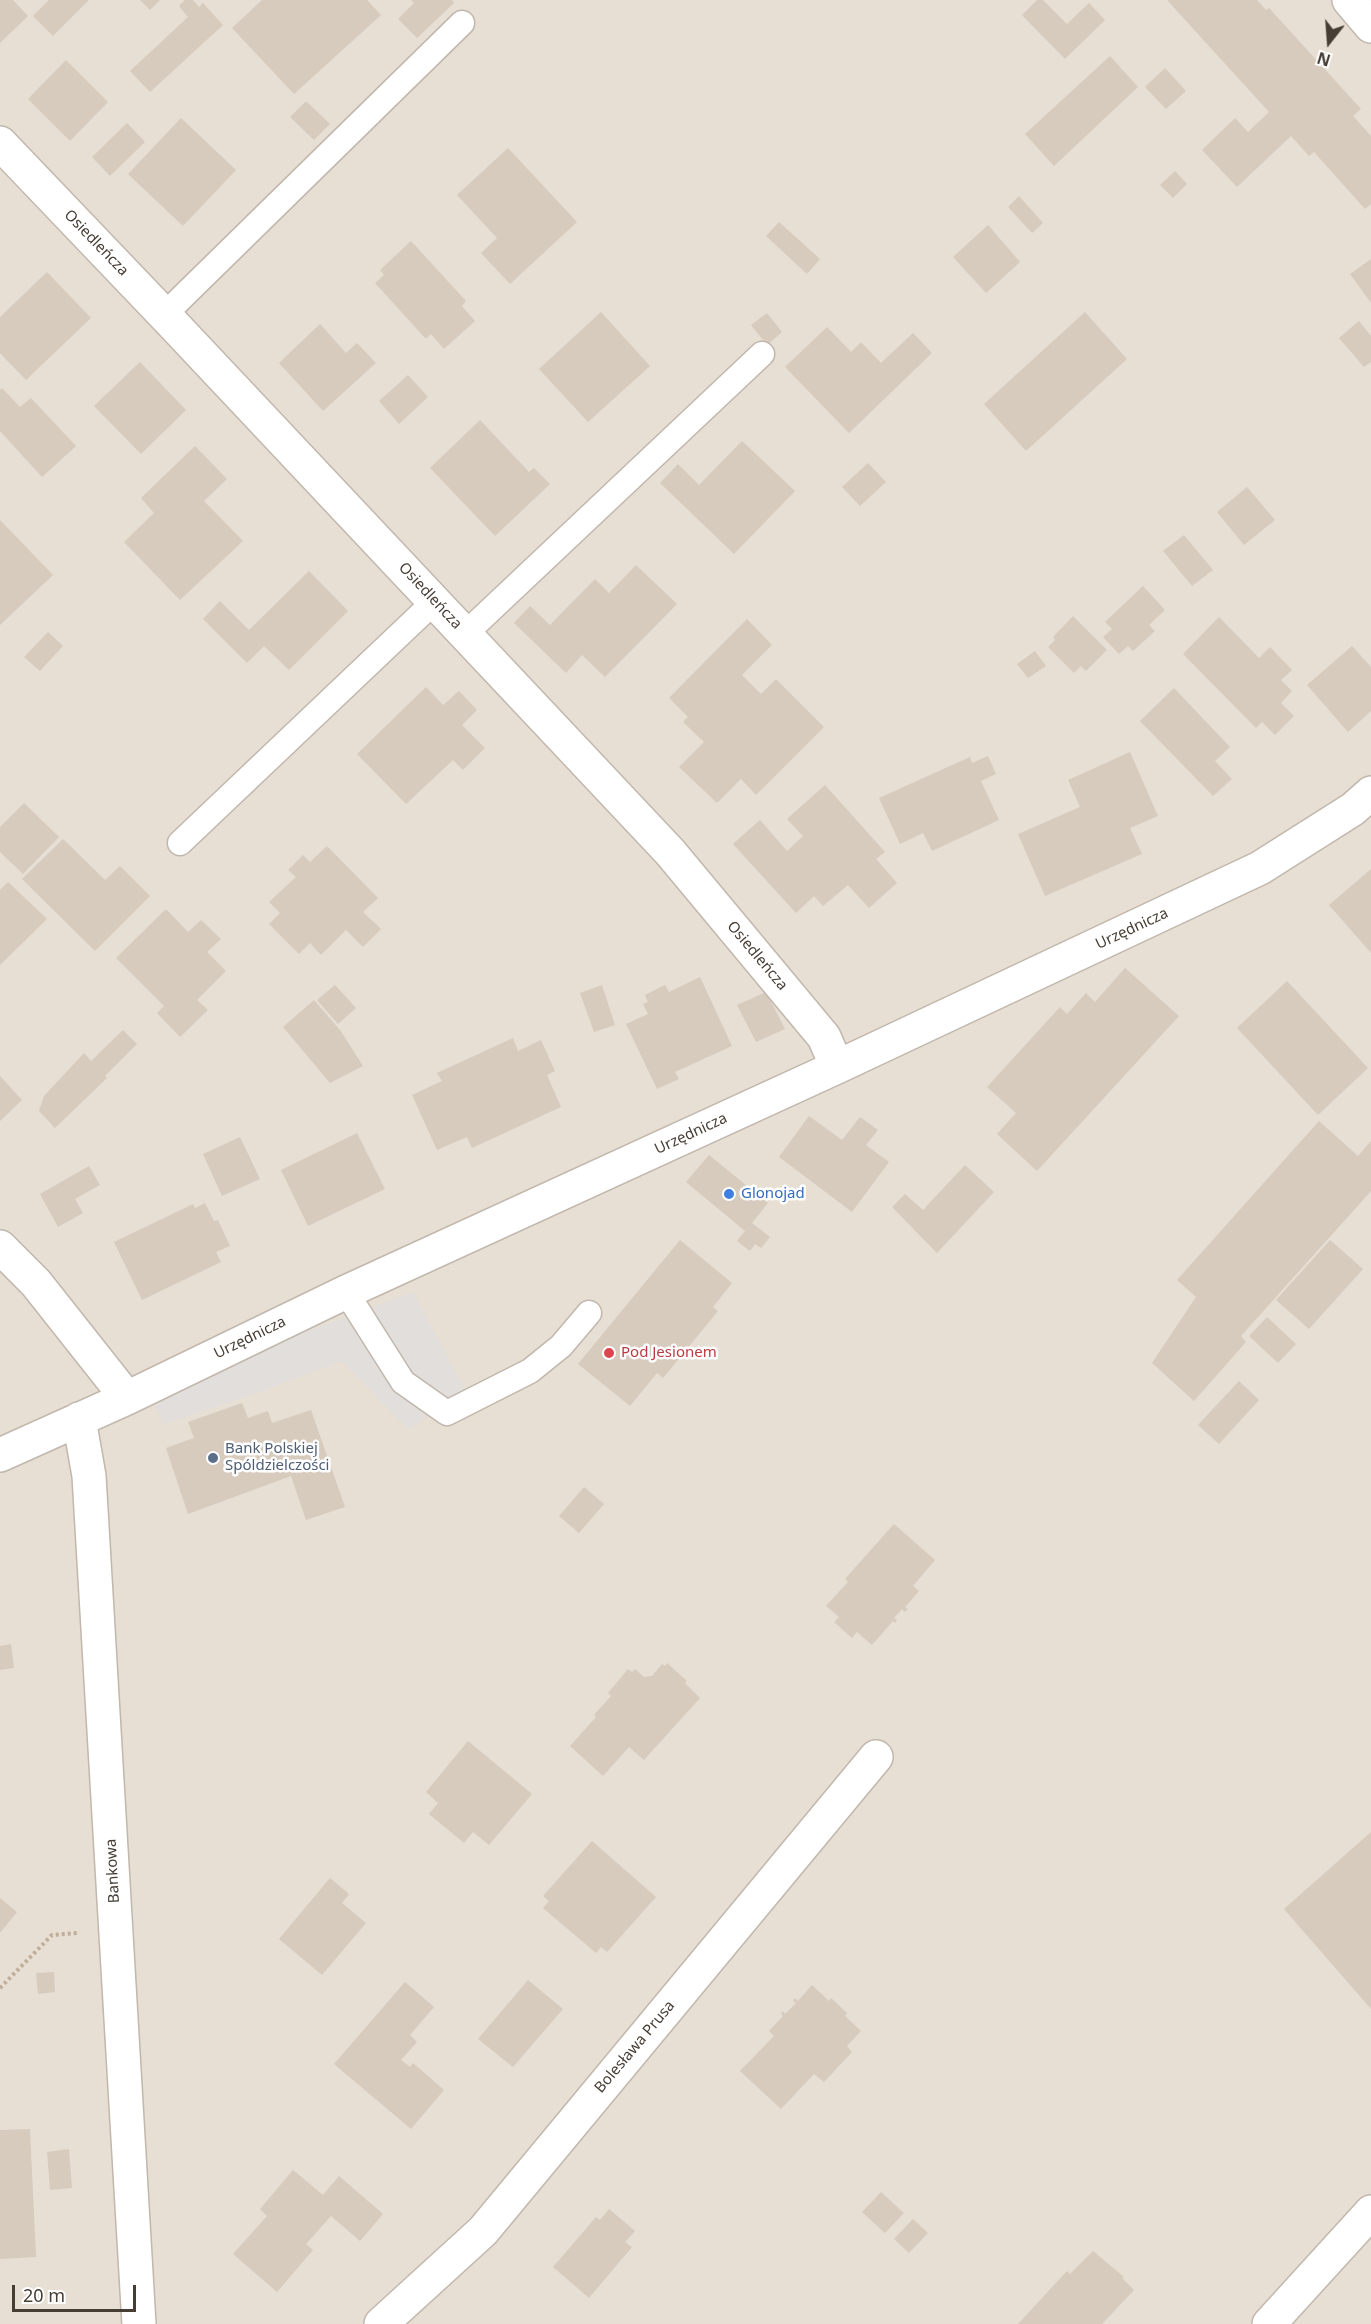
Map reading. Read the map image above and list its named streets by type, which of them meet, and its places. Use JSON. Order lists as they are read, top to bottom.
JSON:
{
  "streets": {
    "street": [
      "Osiedleńcza",
      "Urzędnicza",
      "Bankowa",
      "Bolesława Prusa"
    ]
  },
  "crossings": [
    ["Osiedleńcza", "Urzędnicza"],
    ["Urzędnicza", "Bankowa"]
  ],
  "places": ["Glonojad", "Pod Jesionem", "Bank Polskiej Spóldzielczości"],
  "scale_bar": "20 m",
  "north": "bottom"
}
